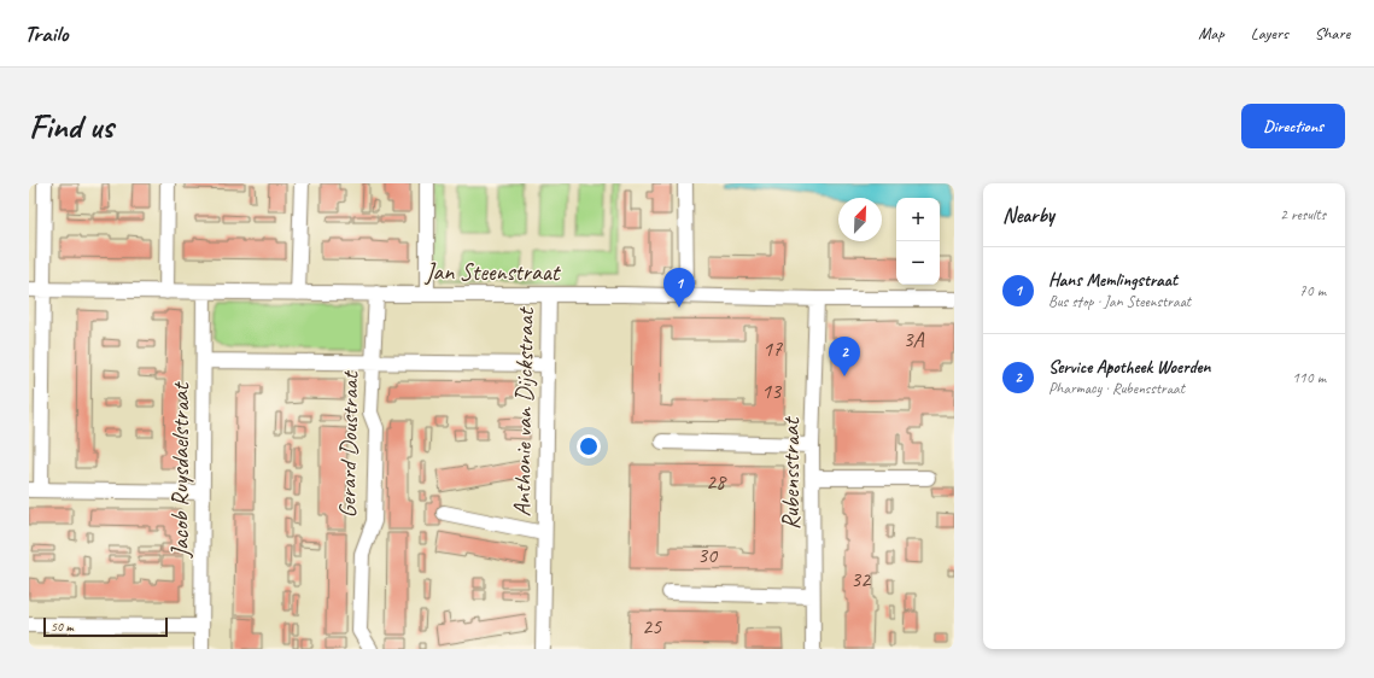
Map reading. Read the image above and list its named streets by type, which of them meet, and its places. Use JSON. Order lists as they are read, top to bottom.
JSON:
{
  "streets": {
    "street": [
      "Jan Steenstraat",
      "Anthonie van Dijckstraat",
      "Gerard Doustraat",
      "Jacob Ruysdaelstraat",
      "Rubensstraat"
    ]
  },
  "crossings": [
    ["Jan Steenstraat", "Anthonie van Dijckstraat"],
    ["Jan Steenstraat", "Gerard Doustraat"],
    ["Jan Steenstraat", "Jacob Ruysdaelstraat"],
    ["Jan Steenstraat", "Rubensstraat"]
  ],
  "house_numbers": [
    "3A",
    "17",
    "13",
    "28",
    "30",
    "32",
    "25"
  ],
  "scale_bar": "50 m",
  "north": "top right",
  "page": {
    "header": "Trailo",
    "nav": ["Map", "Layers", "Share"],
    "buttons": "Directions",
    "title": "Find us",
    "heading": ["Nearby", "2 results"],
    "map_buttons": ["+", "−"],
    "list": [
      {
        "mark": "1",
        "name": "Hans Memlingstraat",
        "note": "Bus stop · Jan Steenstraat",
        "value": "70 m"
      },
      {
        "mark": "2",
        "name": "Service Apotheek Woerden",
        "note": "Pharmacy · Rubensstraat",
        "value": "110 m"
      }
    ],
    "pins": ["1", "2"],
    "scale": "50 m"
  }
}
